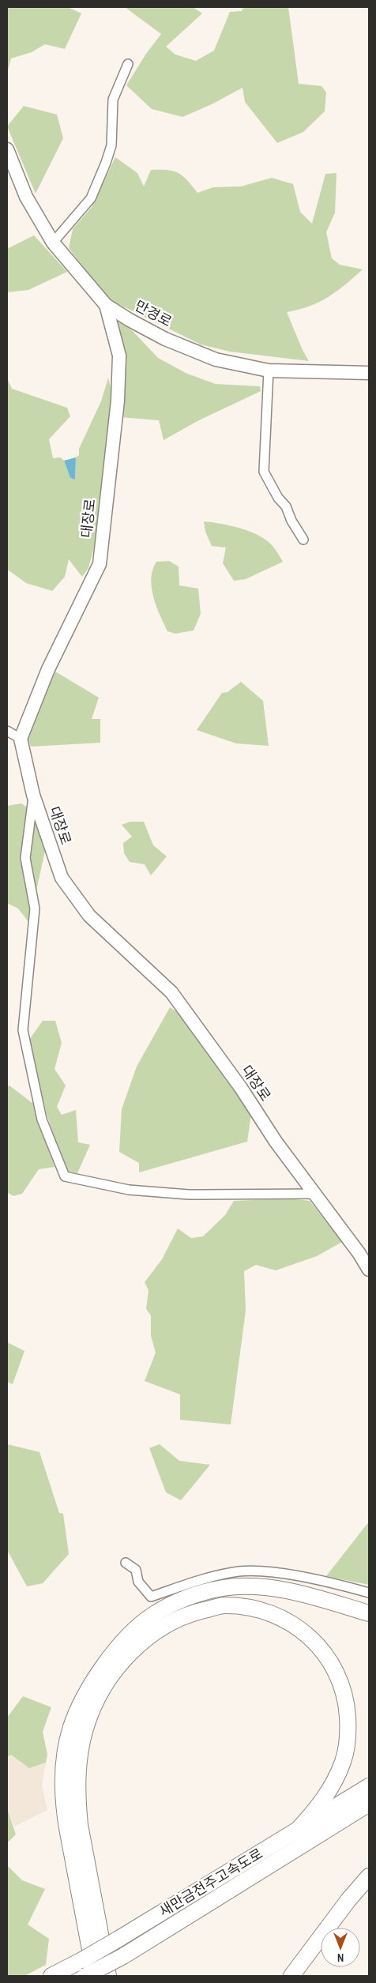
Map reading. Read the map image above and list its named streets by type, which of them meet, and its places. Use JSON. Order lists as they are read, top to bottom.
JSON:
{
  "streets": {
    "highway": ["새만금전주고속도로"],
    "street": ["만경로", "대장로"]
  },
  "crossings": [
    ["만경로", "대장로"]
  ],
  "north": "bottom"
}
